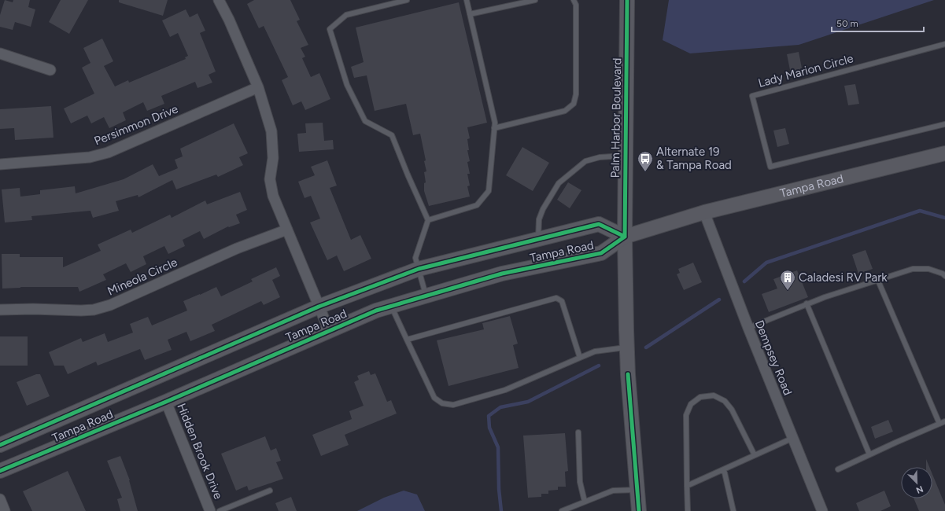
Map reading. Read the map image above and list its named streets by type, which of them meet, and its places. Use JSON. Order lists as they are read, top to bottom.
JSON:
{
  "streets": {
    "main road": ["Palm Harbor Boulevard", "Tampa Road"],
    "street": [
      "Persimmon Drive",
      "Mineola Circle",
      "Dempsey Road",
      "Hidden Brook Drive"
    ],
    "lane": ["Lady Marion Circle"]
  },
  "crossings": [
    ["Palm Harbor Boulevard", "Tampa Road"],
    ["Tampa Road", "Dempsey Road"],
    ["Tampa Road", "Hidden Brook Drive"]
  ],
  "places": {
    "bus stop": ["Alternate 19 & Tampa Road"],
    "building": ["Caladesi RV Park"]
  },
  "scale_bar": "50 m",
  "north": "bottom right"
}
